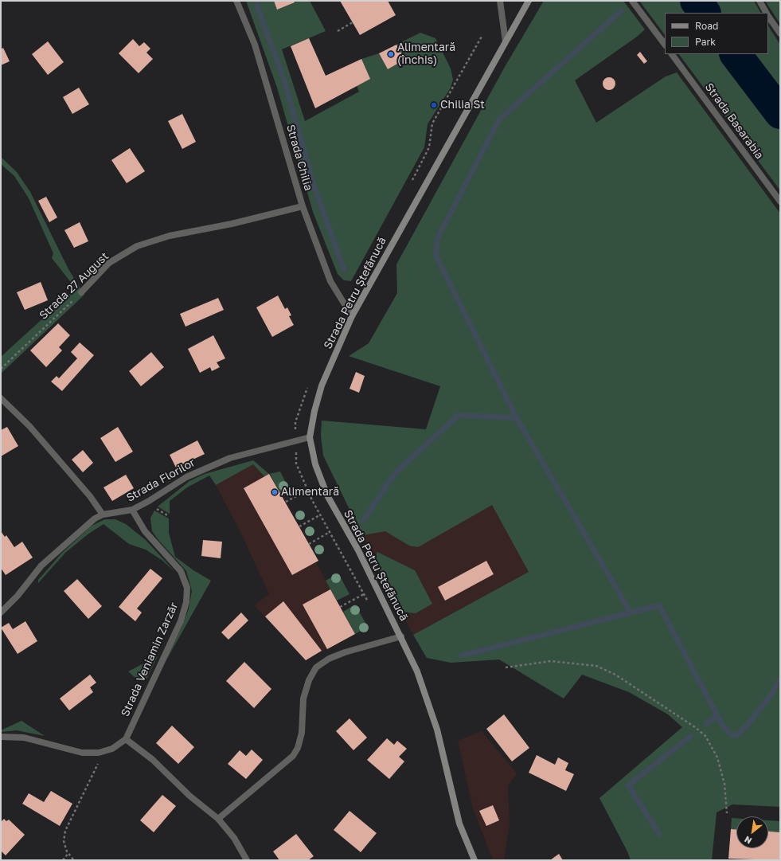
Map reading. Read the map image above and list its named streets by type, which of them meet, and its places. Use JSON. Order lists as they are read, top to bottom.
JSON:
{
  "streets": {
    "main road": ["Strada Petru Ștefănucă"],
    "street": [
      "Strada Basarabia",
      "Strada Chilia",
      "Strada 27 August",
      "Strada Florilor",
      "Strada Veniamin Zarzăr"
    ]
  },
  "crossings": [
    ["Strada Chilia", "Strada 27 August"],
    ["Strada Chilia", "Strada Petru Ștefănucă"],
    ["Strada Petru Ștefănucă", "Strada Florilor"],
    ["Strada Florilor", "Strada Veniamin Zarzăr"]
  ],
  "places": ["Alimentară (închis)", "Chilia St", "Alimentară"],
  "legend": ["Road", "Park"],
  "north": "bottom left"
}
